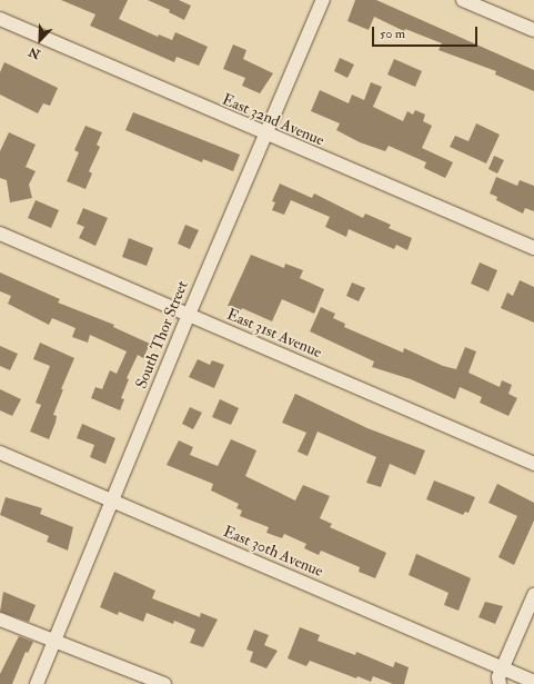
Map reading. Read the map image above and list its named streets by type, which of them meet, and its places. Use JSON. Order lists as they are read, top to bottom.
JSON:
{
  "streets": {
    "street": [
      "East 32nd Avenue",
      "East 31st Avenue",
      "South Thor Street",
      "East 30th Avenue"
    ]
  },
  "crossings": [
    ["East 32nd Avenue", "South Thor Street"],
    ["East 31st Avenue", "South Thor Street"],
    ["South Thor Street", "East 30th Avenue"]
  ],
  "scale_bar": "50 m",
  "north": "bottom left"
}
